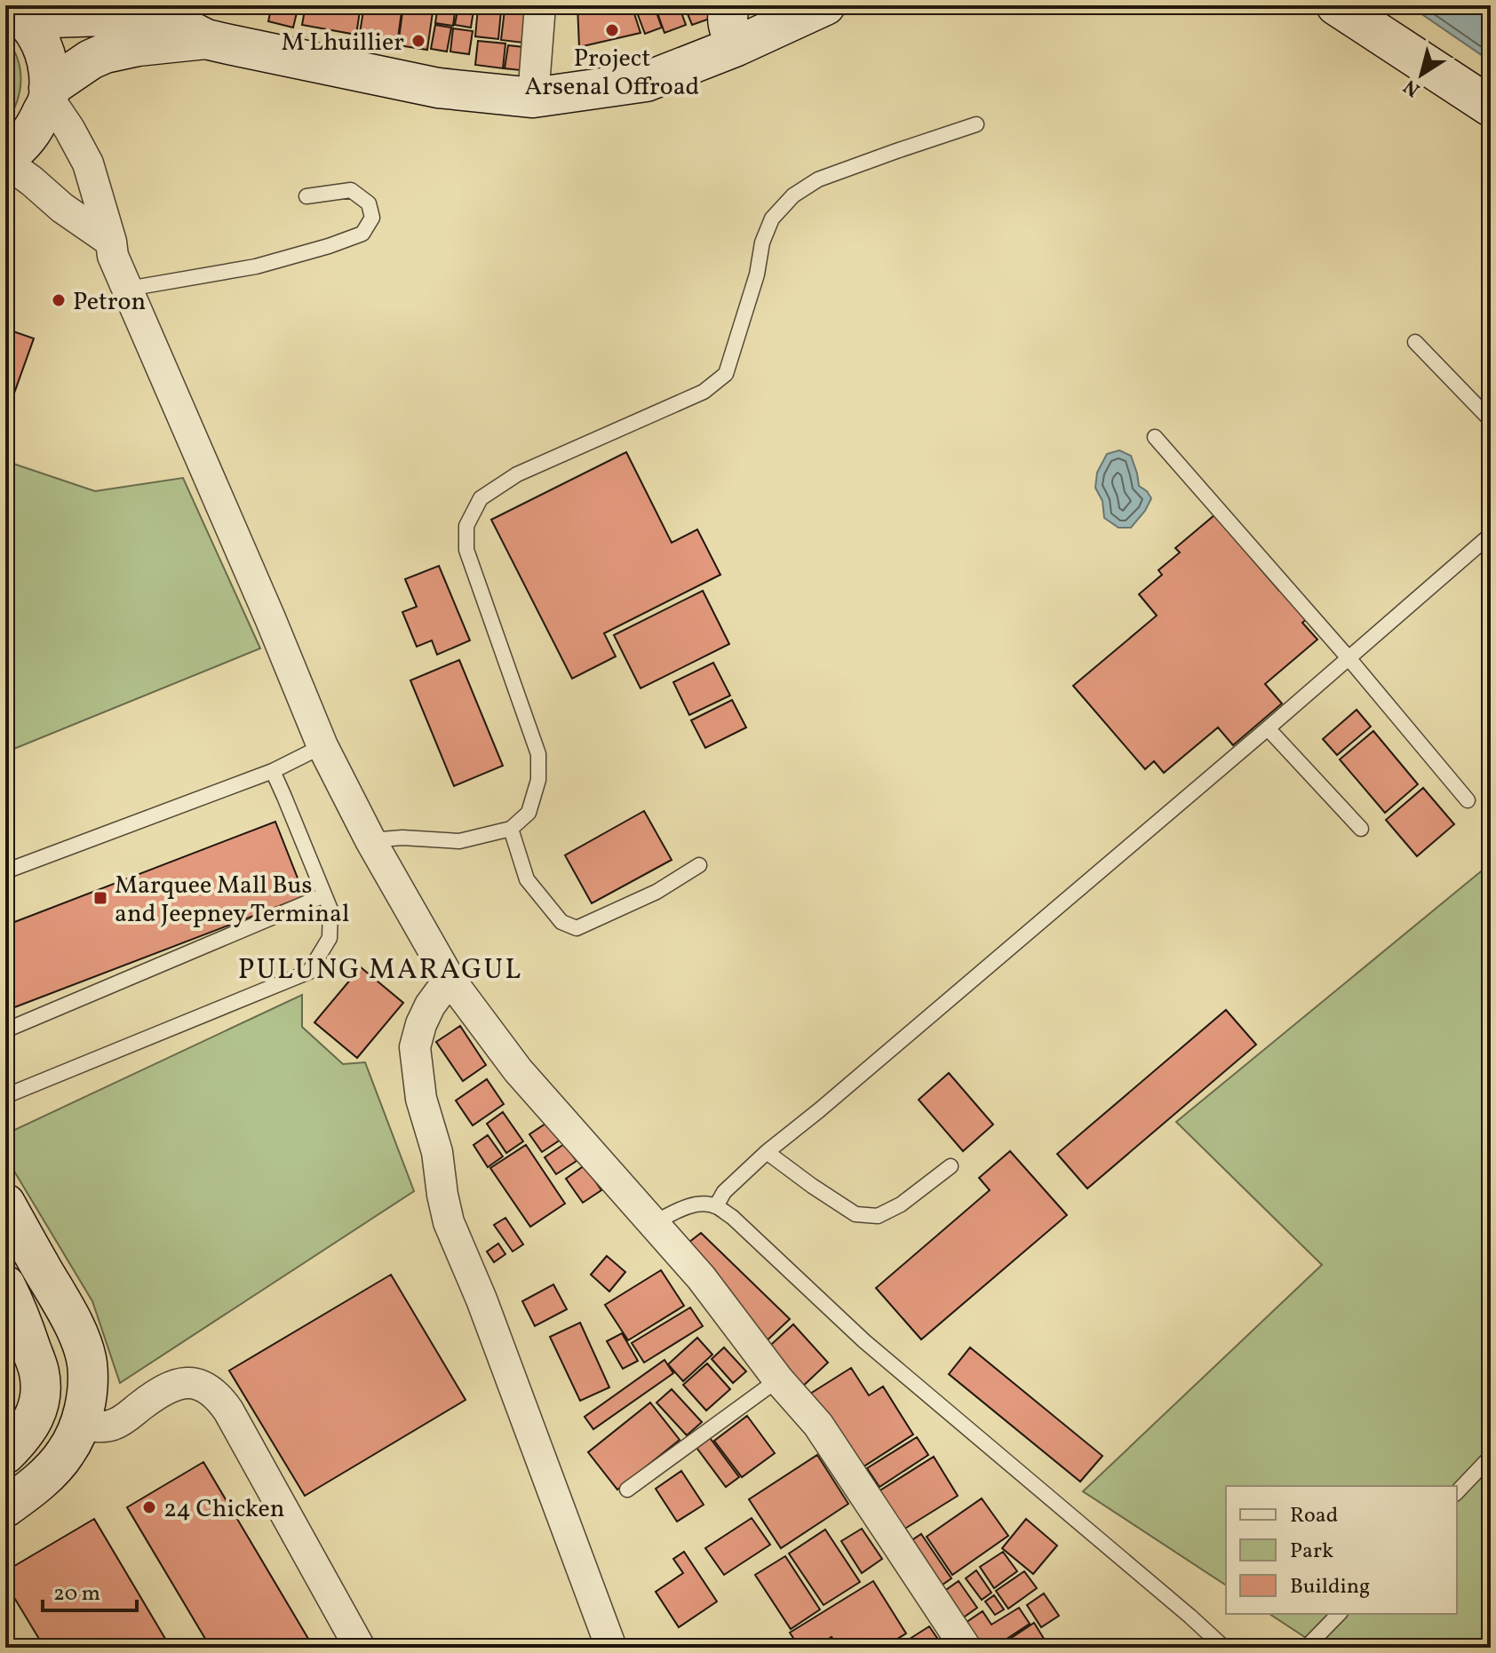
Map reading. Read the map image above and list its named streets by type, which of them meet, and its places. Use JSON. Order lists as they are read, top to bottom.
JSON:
{
  "districts": ["PULUNG MARAGUL"],
  "places": {
    "other": [
      "Project Arsenal Offroad",
      "M Lhuillier",
      "Petron",
      "24 Chicken"
    ],
    "transit": ["Marquee Mall Bus and Jeepney Terminal"]
  },
  "legend": ["Road", "Park", "Building"],
  "scale_bar": "20 m",
  "north": "bottom left"
}
